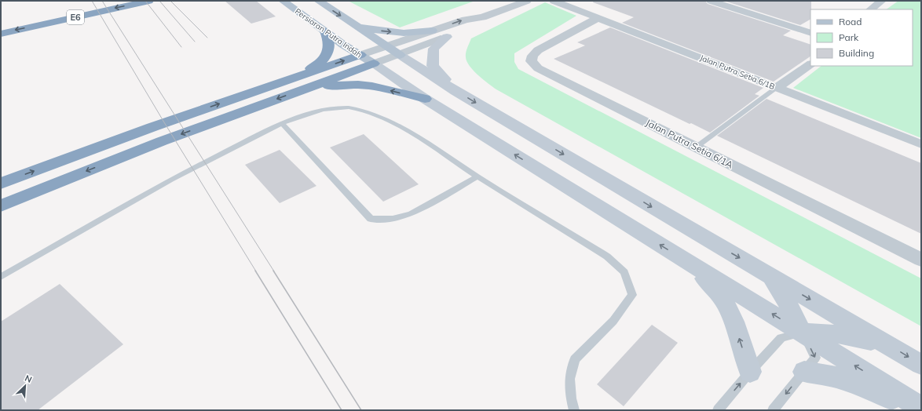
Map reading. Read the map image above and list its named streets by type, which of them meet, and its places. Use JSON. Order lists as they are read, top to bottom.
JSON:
{
  "streets": {
    "highway": ["E6"],
    "main road": ["Persiaran Putra Indah"],
    "street": ["Jalan Putra Setia 6/1B", "Jalan Putra Setia 6/1A"]
  },
  "crossings": [
    ["Jalan Putra Setia 6/1B", "Jalan Putra Setia 6/1A"]
  ],
  "legend": ["Road", "Park", "Building"],
  "north": "top right"
}
